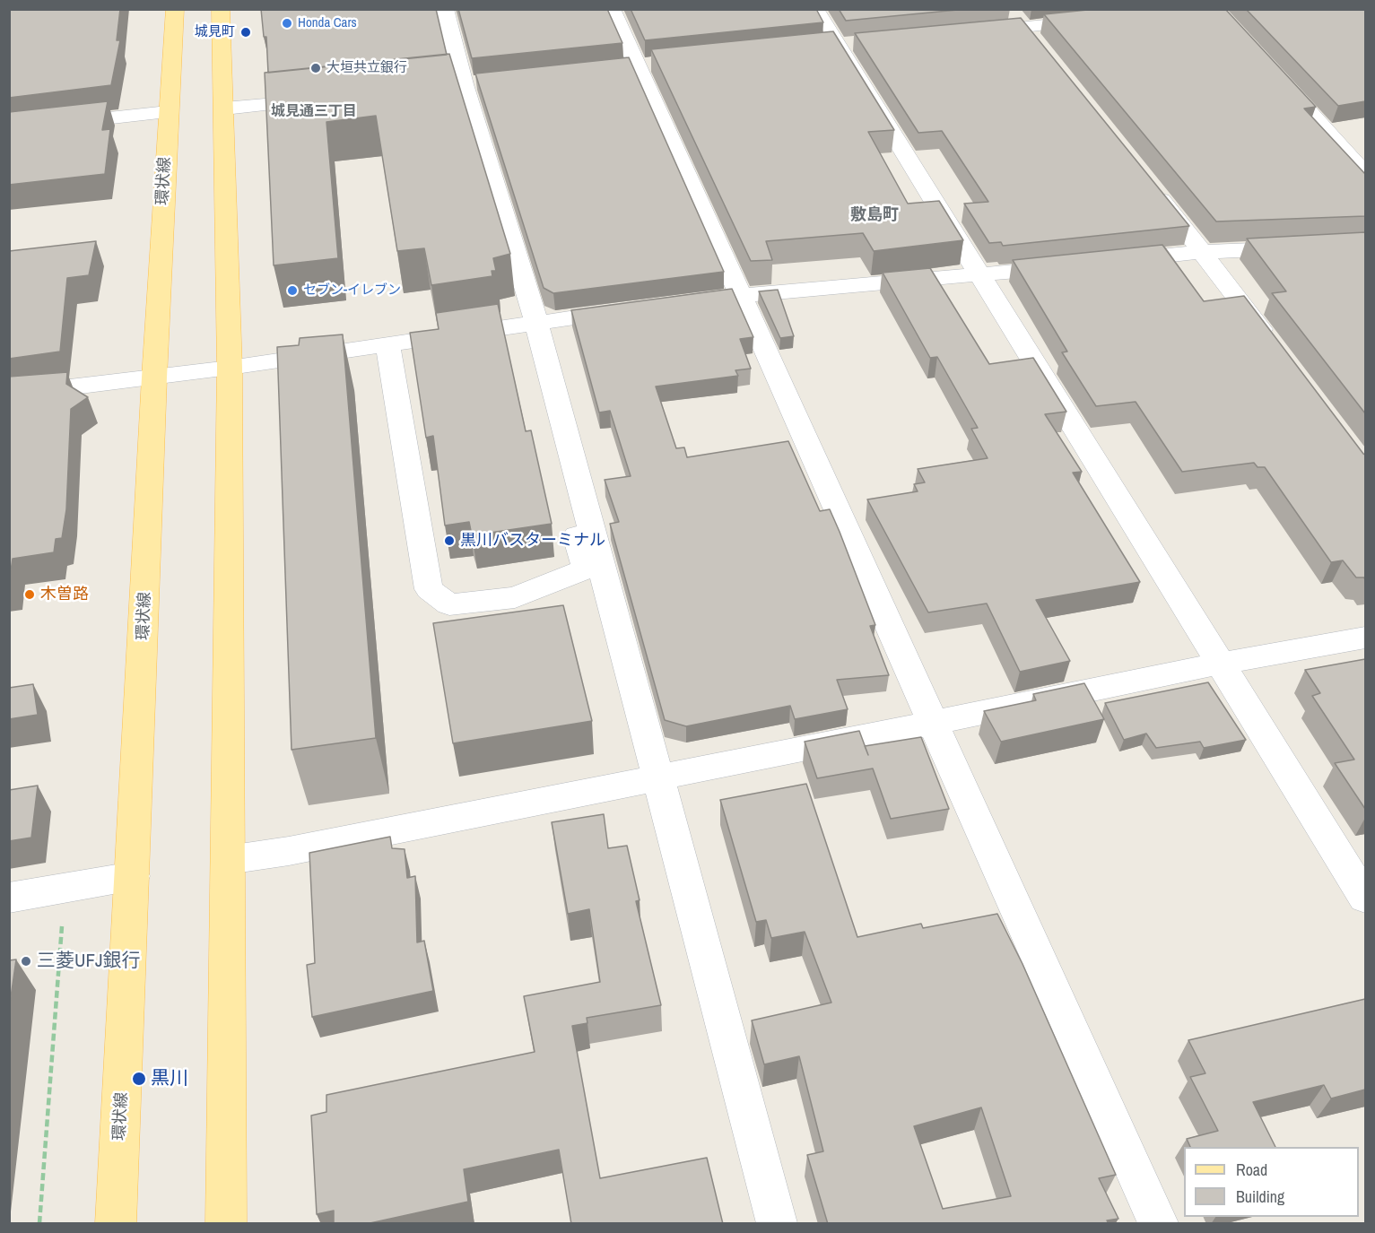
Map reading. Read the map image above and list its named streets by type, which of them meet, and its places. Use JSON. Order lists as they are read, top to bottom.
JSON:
{
  "streets": {
    "main road": ["環状線"]
  },
  "districts": ["城見通三丁目", "敷島町"],
  "places": [
    "Honda Cars",
    "城見町",
    "大垣共立銀行",
    "セブン-イレブン",
    "黒川バスターミナル",
    "木曽路",
    "三菱UFJ銀行",
    "黒川"
  ],
  "legend": ["Road", "Building"]
}
